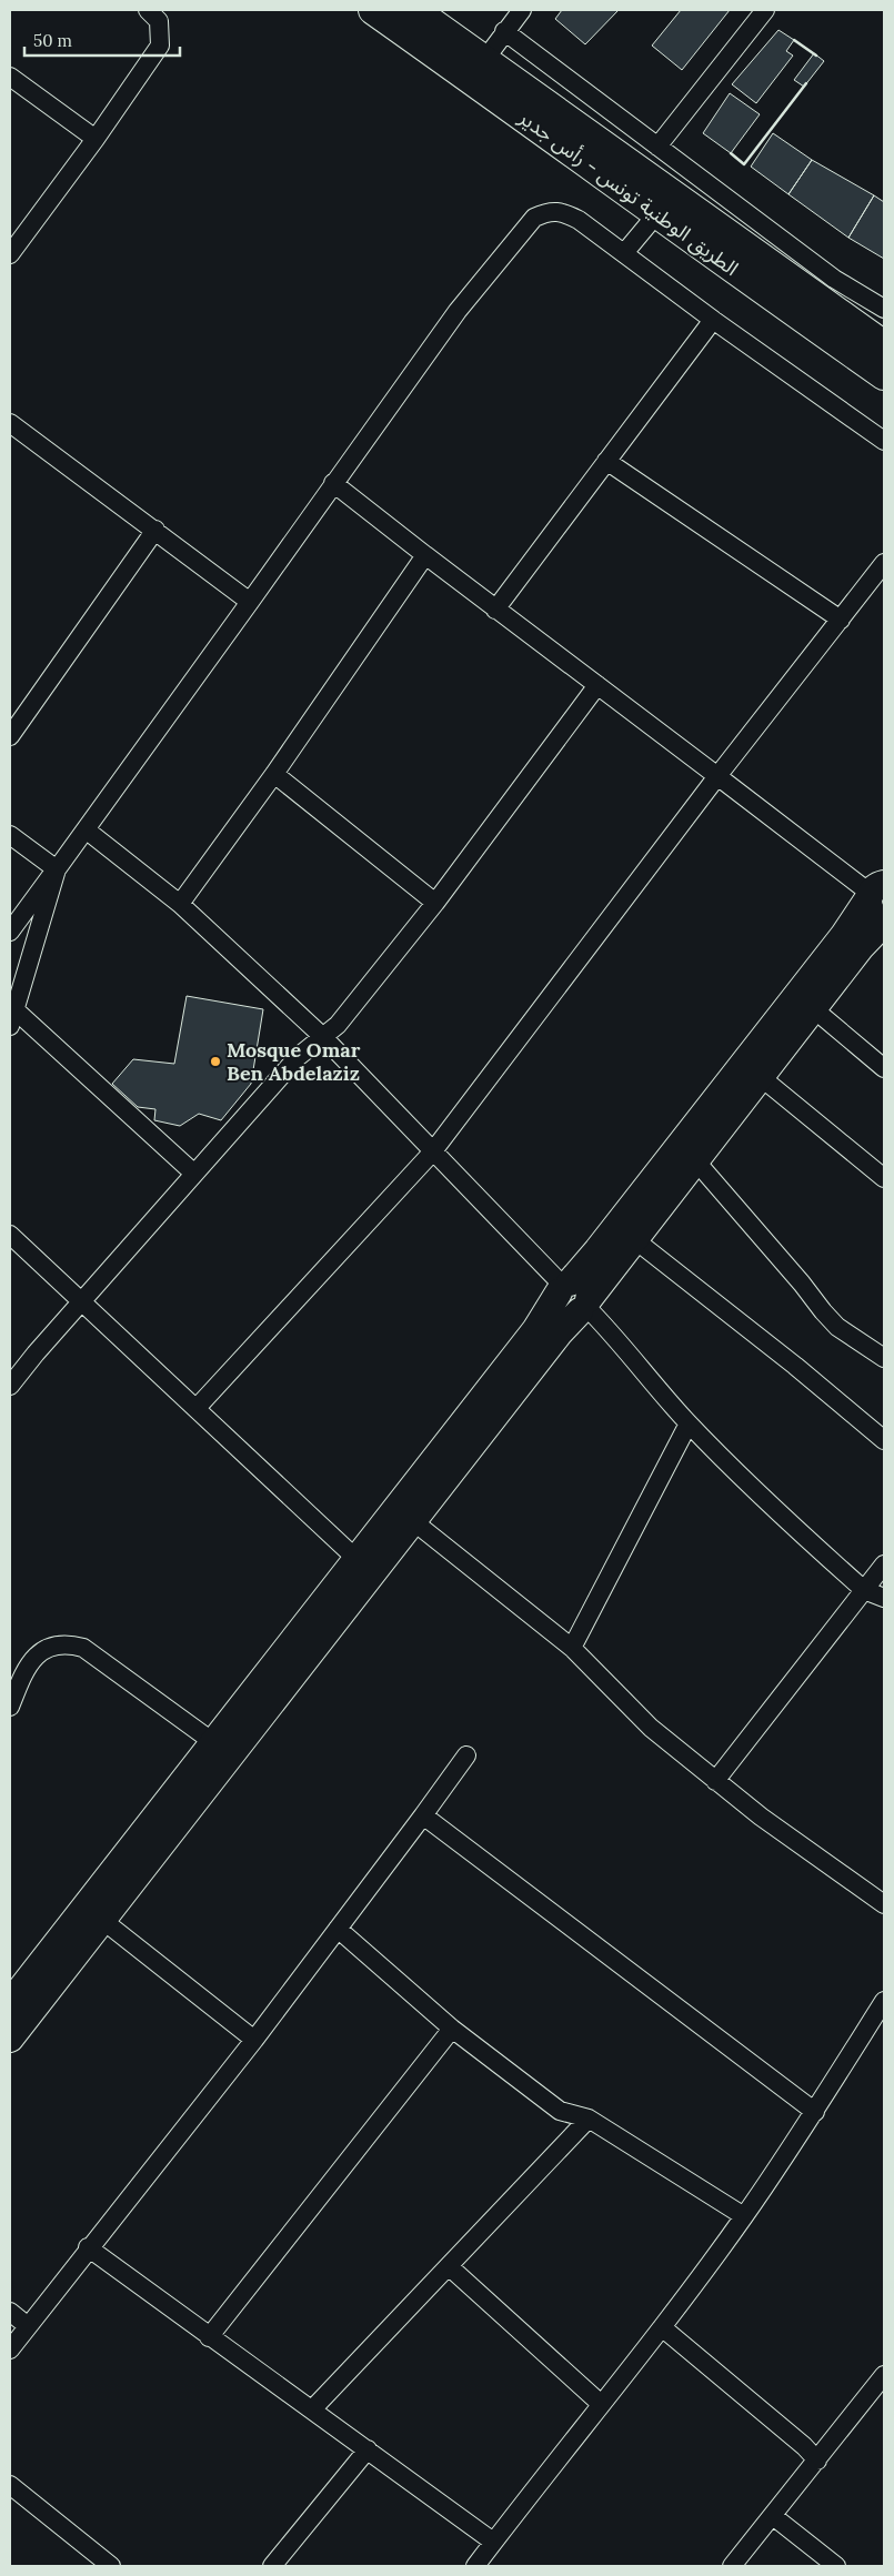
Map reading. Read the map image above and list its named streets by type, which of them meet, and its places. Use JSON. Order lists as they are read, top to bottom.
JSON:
{
  "streets": {
    "main road": ["الطريق الوطنية تونس - رأس جدير"]
  },
  "places": ["Mosque Omar Ben Abdelaziz"],
  "scale_bar": "50 m"
}
